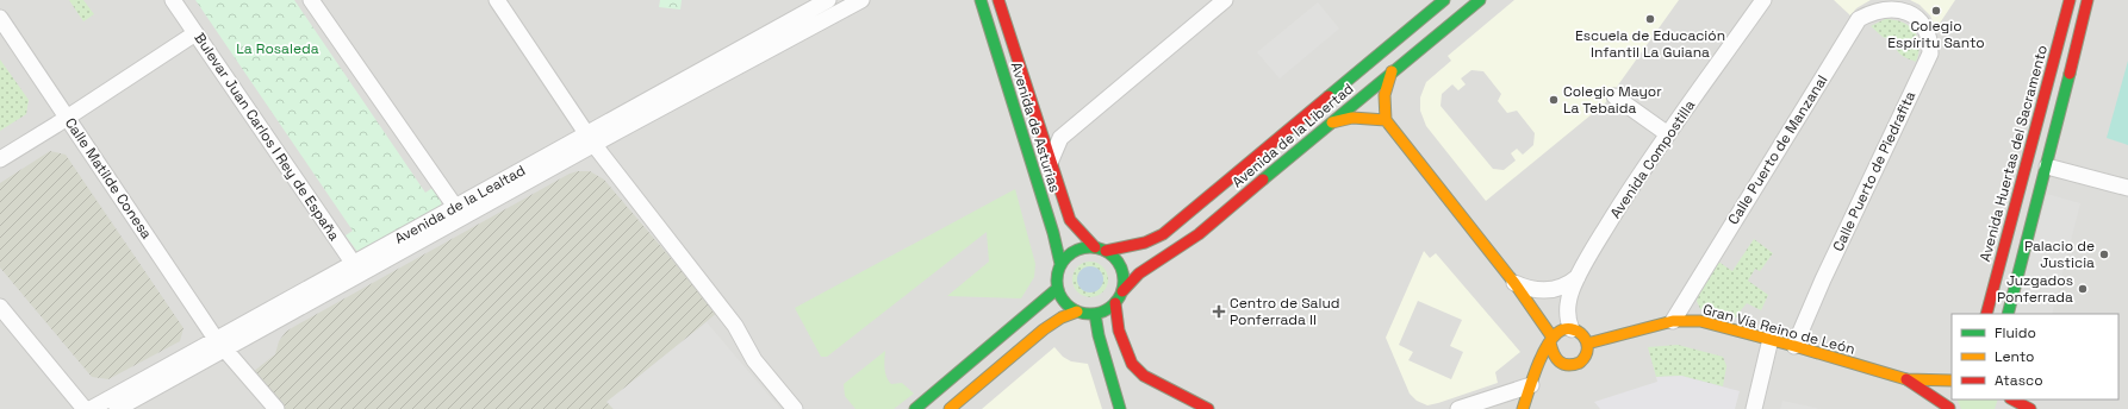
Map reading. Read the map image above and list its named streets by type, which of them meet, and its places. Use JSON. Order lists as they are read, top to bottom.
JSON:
{
  "streets": {
    "main road": [
      "Avenida de Asturias",
      "Avenida de la Libertad",
      "Avenida Huertas del Sacramento",
      "Gran Vía Reino de León"
    ],
    "street": [
      "Bulevar Juan Carlos I Rey de España",
      "Calle Puerto de Manzanal",
      "Avenida Compostilla",
      "Calle Puerto de Piedrafita",
      "Calle Matilde Conesa",
      "Avenida de la Lealtad"
    ]
  },
  "crossings": [
    ["Avenida de Asturias", "Avenida de la Libertad"],
    ["Bulevar Juan Carlos I Rey de España", "Avenida de la Lealtad"],
    ["Calle Puerto de Manzanal", "Calle Puerto de Piedrafita"],
    ["Calle Puerto de Manzanal", "Gran Vía Reino de León"],
    ["Avenida Compostilla", "Gran Vía Reino de León"],
    ["Calle Puerto de Piedrafita", "Gran Vía Reino de León"],
    ["Calle Matilde Conesa", "Avenida de la Lealtad"]
  ],
  "parks": ["La Rosaleda"],
  "places": {
    "other": [
      "Colegio Espíritu Santo",
      "Escuela de Educación Infantil La Guiana",
      "Colegio Mayor La Tebaida",
      "Palacio de Justicia",
      "Juzgados Ponferrada"
    ],
    "health": ["Centro de Salud Ponferrada II"]
  },
  "legend": ["Fluido", "Lento", "Atasco"]
}
